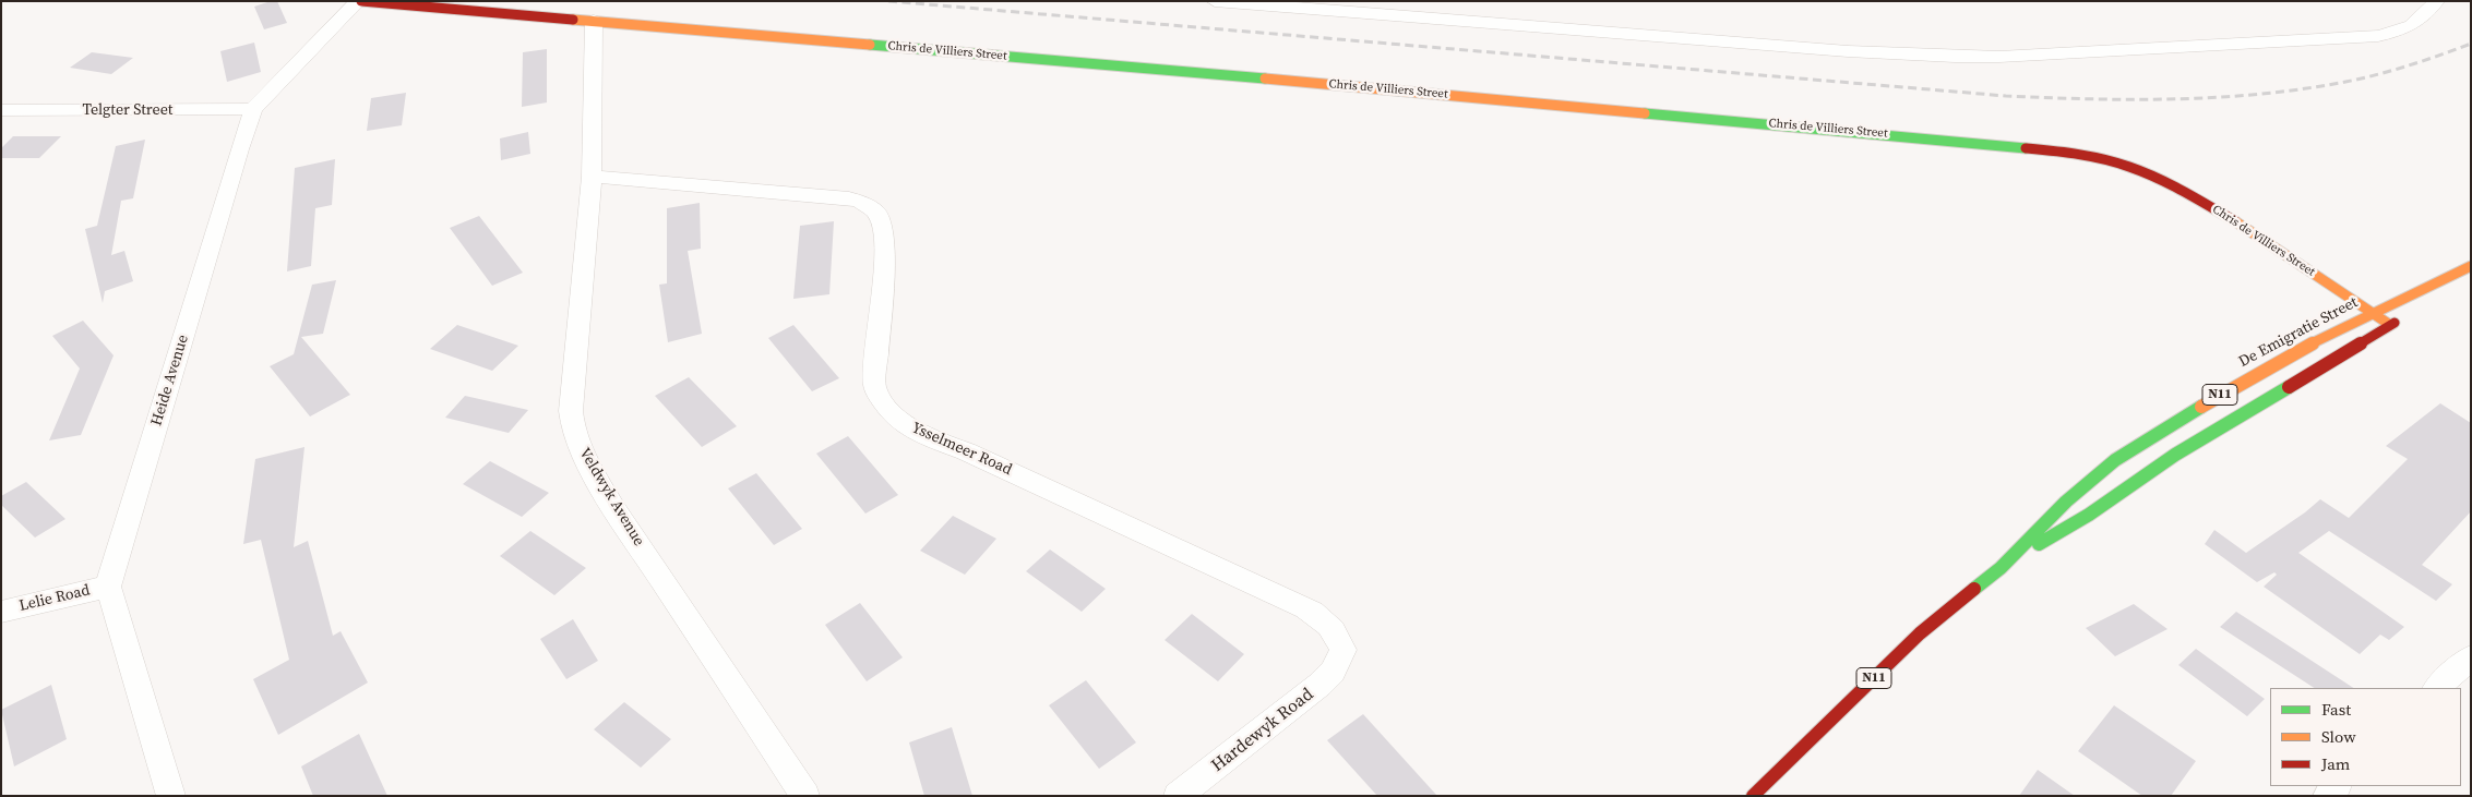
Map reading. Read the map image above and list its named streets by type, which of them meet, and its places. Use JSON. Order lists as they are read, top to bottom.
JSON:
{
  "streets": {
    "main road": ["Chris de Villiers Street", "De Emigratie Street", "N11"],
    "street": [
      "Telgter Street",
      "Heide Avenue",
      "Ysselmeer Road",
      "Veldwyk Avenue",
      "Lelie Road",
      "Hardewyk Road"
    ]
  },
  "crossings": [
    ["Chris de Villiers Street", "De Emigratie Street"],
    ["Chris de Villiers Street", "Heide Avenue"],
    ["Chris de Villiers Street", "Veldwyk Avenue"],
    ["Telgter Street", "Heide Avenue"],
    ["Heide Avenue", "Lelie Road"],
    ["Ysselmeer Road", "Veldwyk Avenue"],
    ["Ysselmeer Road", "Hardewyk Road"]
  ],
  "legend": ["Fast", "Slow", "Jam"]
}
